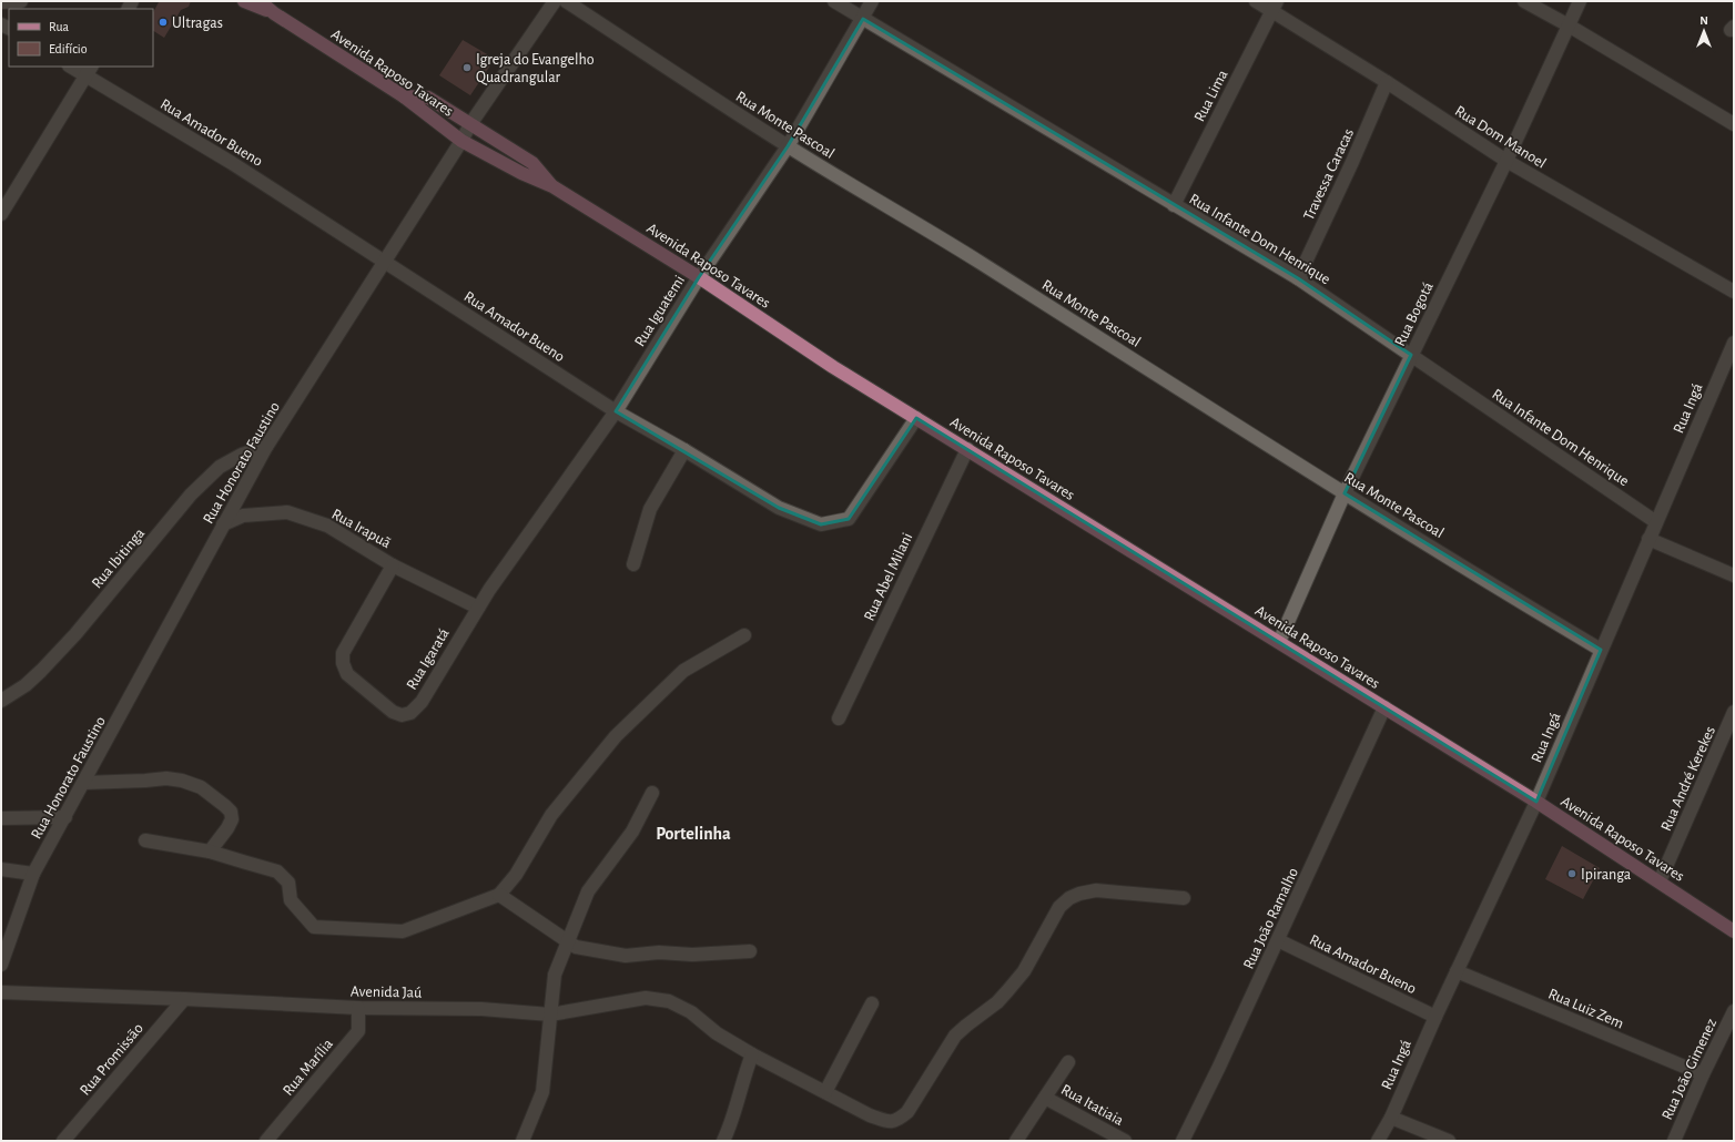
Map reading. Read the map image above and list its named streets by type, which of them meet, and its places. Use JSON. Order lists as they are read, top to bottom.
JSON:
{
  "streets": {
    "main road": ["Avenida Raposo Tavares"],
    "street": [
      "Rua Lima",
      "Rua Monte Pascoal",
      "Rua Amador Bueno",
      "Rua Dom Manoel",
      "Travessa Caracas",
      "Rua Infante Dom Henrique",
      "Rua Iguatemi",
      "Rua Bogotá",
      "Rua Ingá",
      "Rua Honorato Faustino",
      "Rua Irapuã",
      "Rua Ibitinga",
      "Rua Abel Milani",
      "Rua Igaratá",
      "Rua André Kerekes",
      "Rua João Ramalho",
      "Avenida Jaú",
      "Rua Luiz Zem",
      "Rua Promissão",
      "Rua Marília",
      "Rua João Gimenez",
      "Rua Itatiaia"
    ]
  },
  "crossings": [
    ["Avenida Raposo Tavares", "Rua Amador Bueno"],
    ["Avenida Raposo Tavares", "Rua Iguatemi"],
    ["Avenida Raposo Tavares", "Rua Bogotá"],
    ["Avenida Raposo Tavares", "Rua Ingá"],
    ["Avenida Raposo Tavares", "Rua Honorato Faustino"],
    ["Avenida Raposo Tavares", "Rua Abel Milani"],
    ["Avenida Raposo Tavares", "Rua André Kerekes"],
    ["Avenida Raposo Tavares", "Rua João Ramalho"],
    ["Rua Lima", "Rua Dom Manoel"],
    ["Rua Lima", "Rua Infante Dom Henrique"],
    ["Rua Monte Pascoal", "Rua Iguatemi"],
    ["Rua Monte Pascoal", "Rua Bogotá"],
    ["Rua Monte Pascoal", "Rua Ingá"],
    ["Rua Amador Bueno", "Rua Iguatemi"],
    ["Rua Amador Bueno", "Rua Ingá"],
    ["Rua Amador Bueno", "Rua Honorato Faustino"],
    ["Rua Amador Bueno", "Rua João Ramalho"],
    ["Rua Dom Manoel", "Travessa Caracas"],
    ["Rua Dom Manoel", "Rua Bogotá"],
    ["Travessa Caracas", "Rua Infante Dom Henrique"],
    ["Rua Infante Dom Henrique", "Rua Iguatemi"],
    ["Rua Infante Dom Henrique", "Rua Bogotá"],
    ["Rua Infante Dom Henrique", "Rua Ingá"],
    ["Rua Iguatemi", "Rua Irapuã"],
    ["Rua Iguatemi", "Rua Igaratá"],
    ["Rua Ingá", "Rua Luiz Zem"],
    ["Rua Honorato Faustino", "Rua Irapuã"],
    ["Rua Honorato Faustino", "Rua Ibitinga"],
    ["Rua Irapuã", "Rua Igaratá"],
    ["Avenida Jaú", "Rua Promissão"],
    ["Avenida Jaú", "Rua Marília"],
    ["Rua Luiz Zem", "Rua João Gimenez"]
  ],
  "districts": ["Portelinha"],
  "places": ["Ultragas", "Igreja do Evangelho Quadrangular", "Ipiranga"],
  "legend": ["Rua", "Edifício"],
  "north": "top"
}
